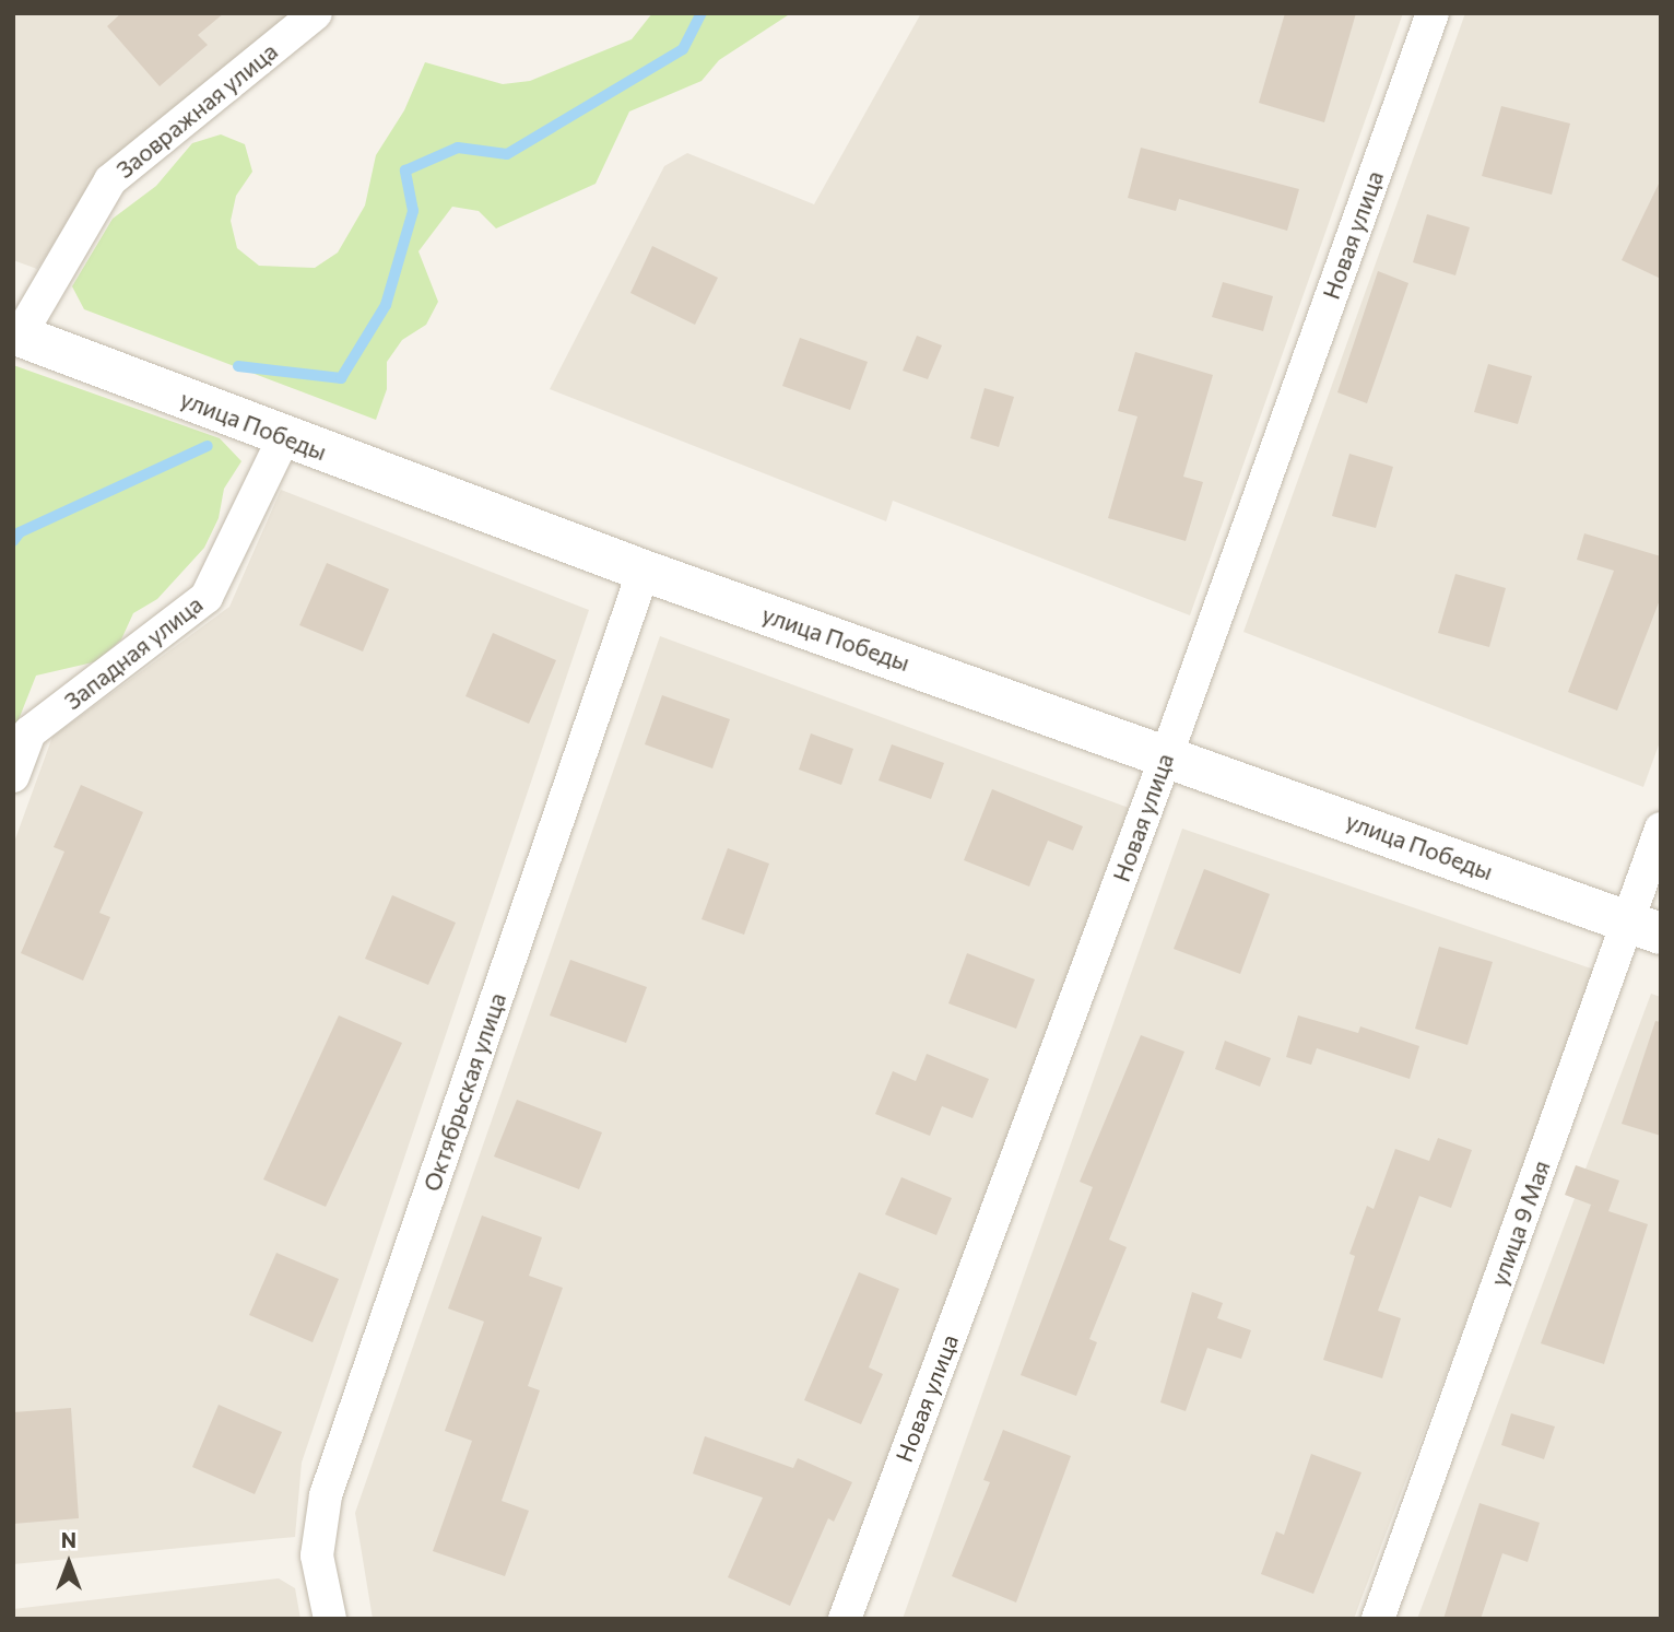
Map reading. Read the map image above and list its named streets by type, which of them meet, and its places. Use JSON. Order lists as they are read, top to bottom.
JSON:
{
  "streets": {
    "street": [
      "Заовражная улица",
      "Новая улица",
      "улица Победы",
      "Западная улица",
      "Октябрьская улица",
      "улица 9 Мая"
    ]
  },
  "crossings": [
    ["Заовражная улица", "улица Победы"],
    ["Новая улица", "улица Победы"],
    ["улица Победы", "Западная улица"],
    ["улица Победы", "Октябрьская улица"],
    ["улица Победы", "улица 9 Мая"]
  ],
  "north": "top"
}
